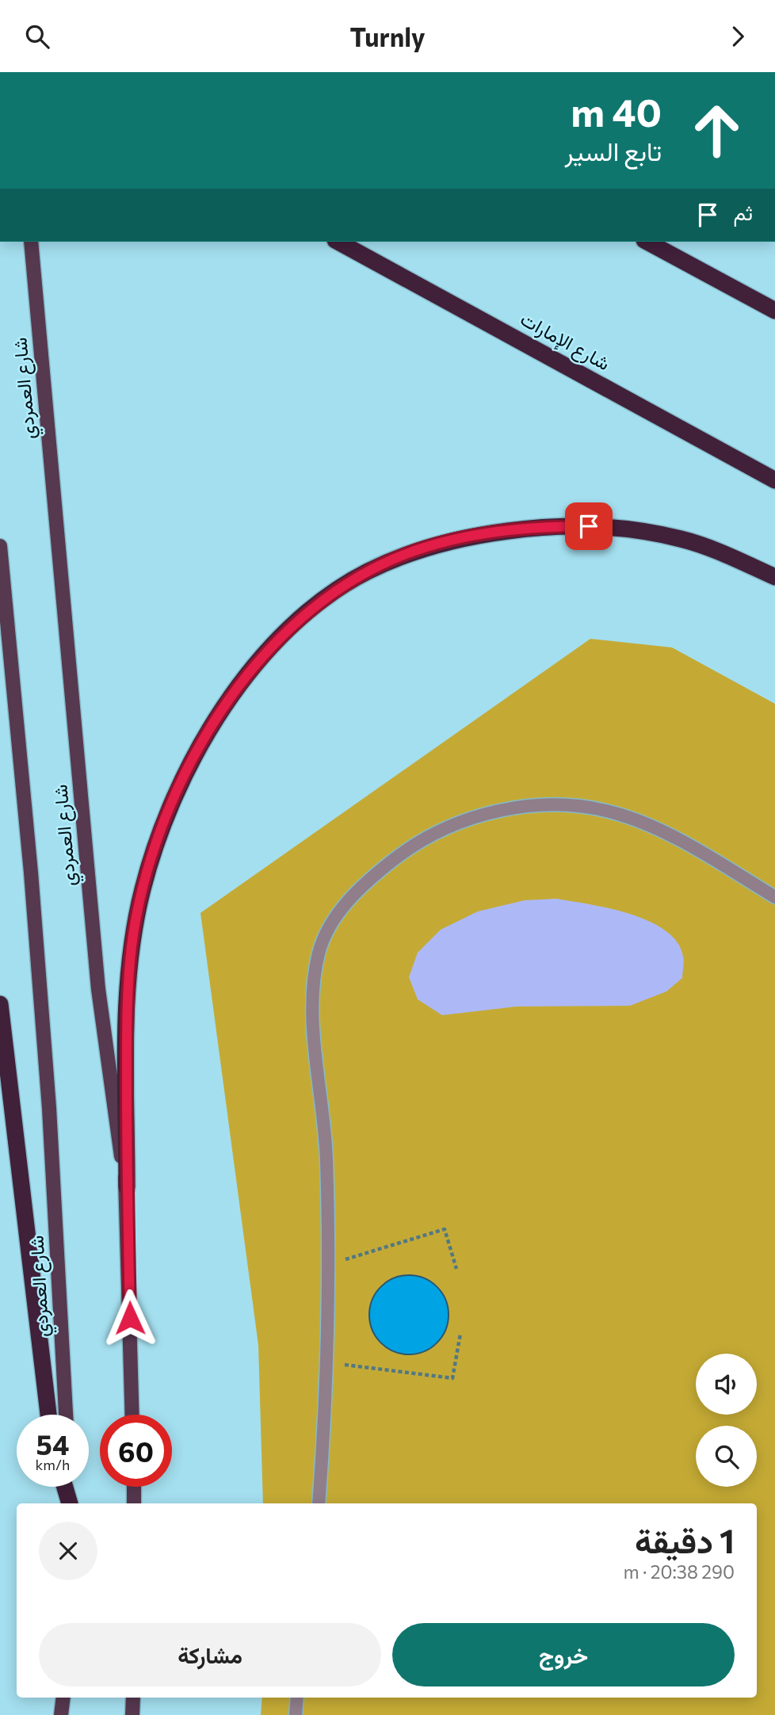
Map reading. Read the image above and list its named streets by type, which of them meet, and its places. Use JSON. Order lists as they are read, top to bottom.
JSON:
{
  "streets": {
    "highway": ["شارع الإمارات"],
    "main road": ["شارع العمردي"]
  },
  "page": {
    "header": "Turnly",
    "turn": ["40 m", "تابع السير"],
    "then": "ثم",
    "speed": "54 km/h",
    "limit": "60",
    "heading": ["1 دقيقة", "290 m · 20:38"],
    "buttons": ["خروج", "مشاركة"]
  }
}
